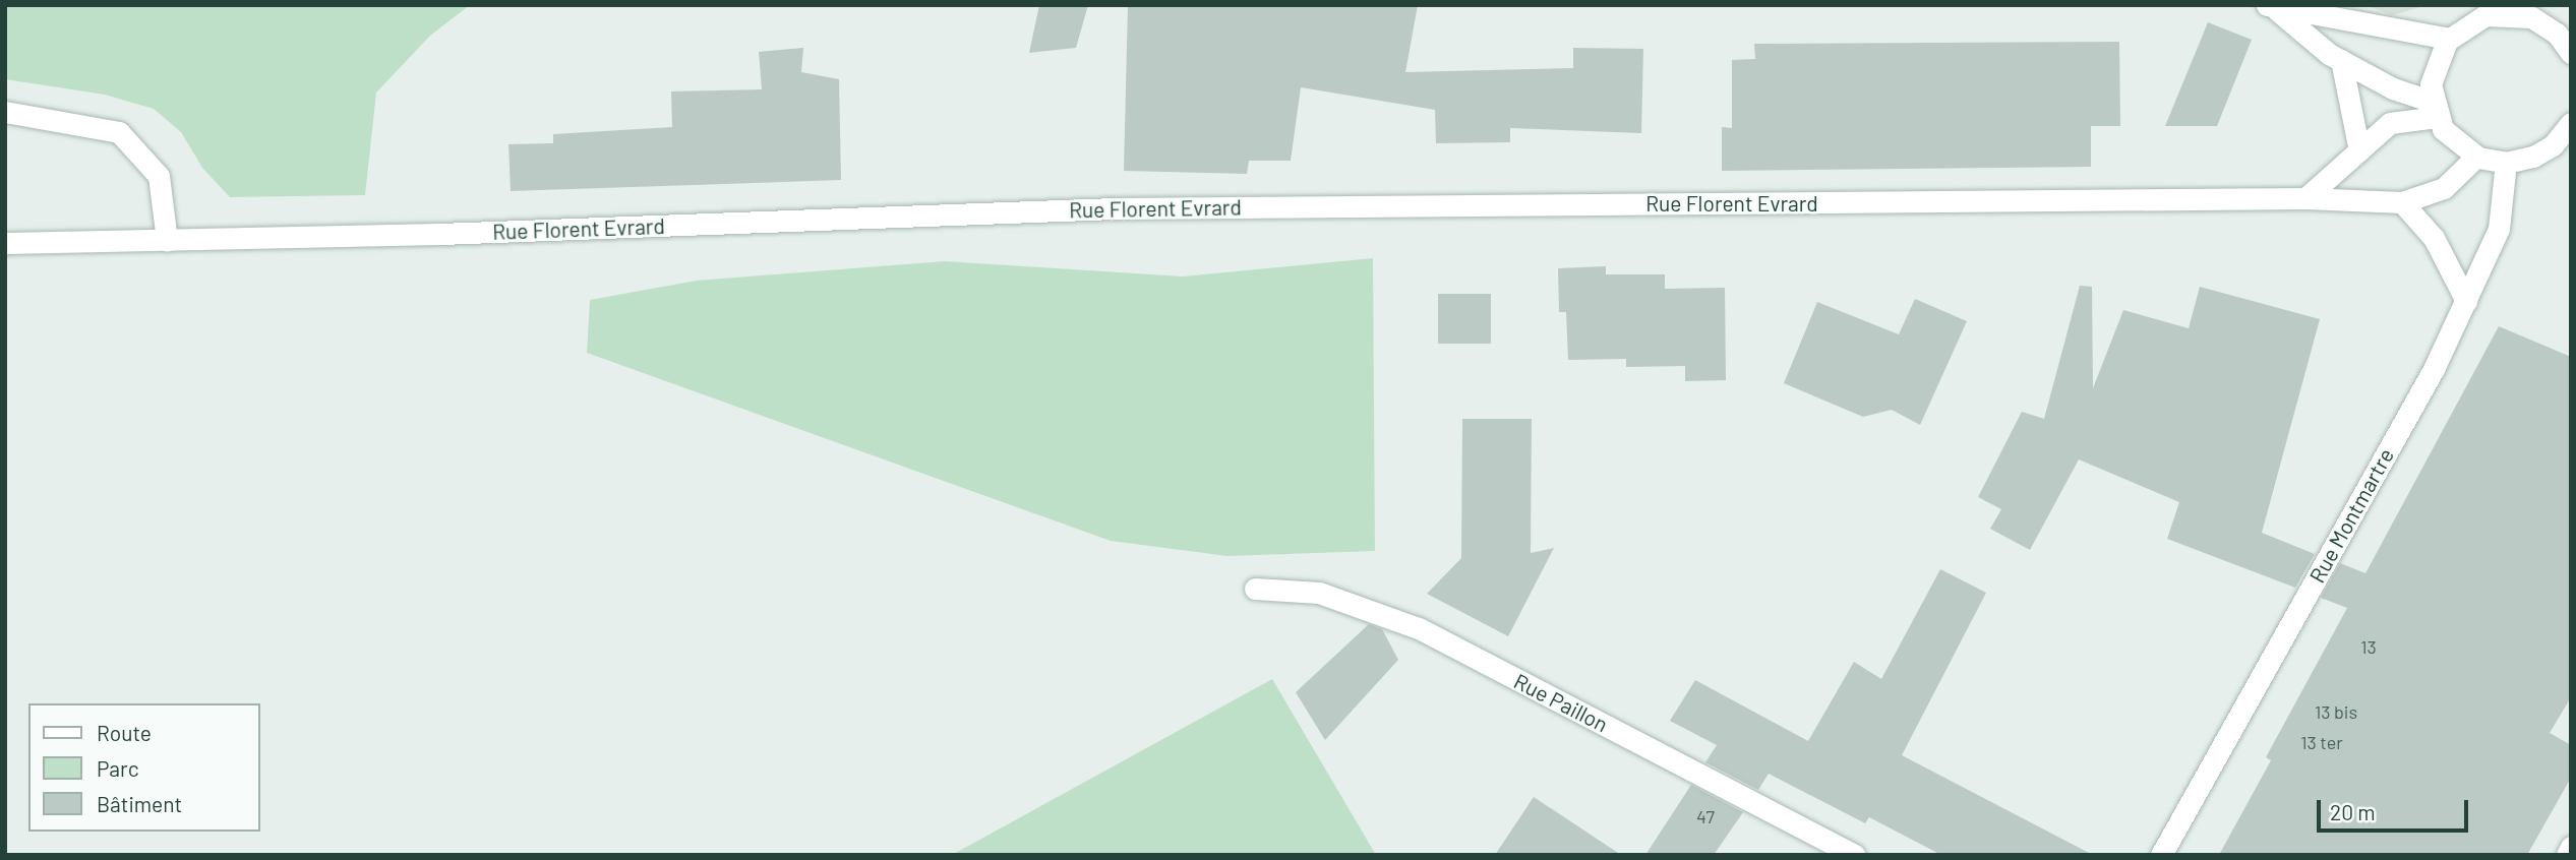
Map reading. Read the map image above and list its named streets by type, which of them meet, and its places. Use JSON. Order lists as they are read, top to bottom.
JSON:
{
  "streets": {
    "street": ["Rue Florent Evrard", "Rue Montmartre", "Rue Paillon"]
  },
  "house_numbers": [
    "13",
    "13 bis",
    "13 ter",
    "47"
  ],
  "legend": ["Route", "Parc", "Bâtiment"],
  "scale_bar": "20 m"
}
